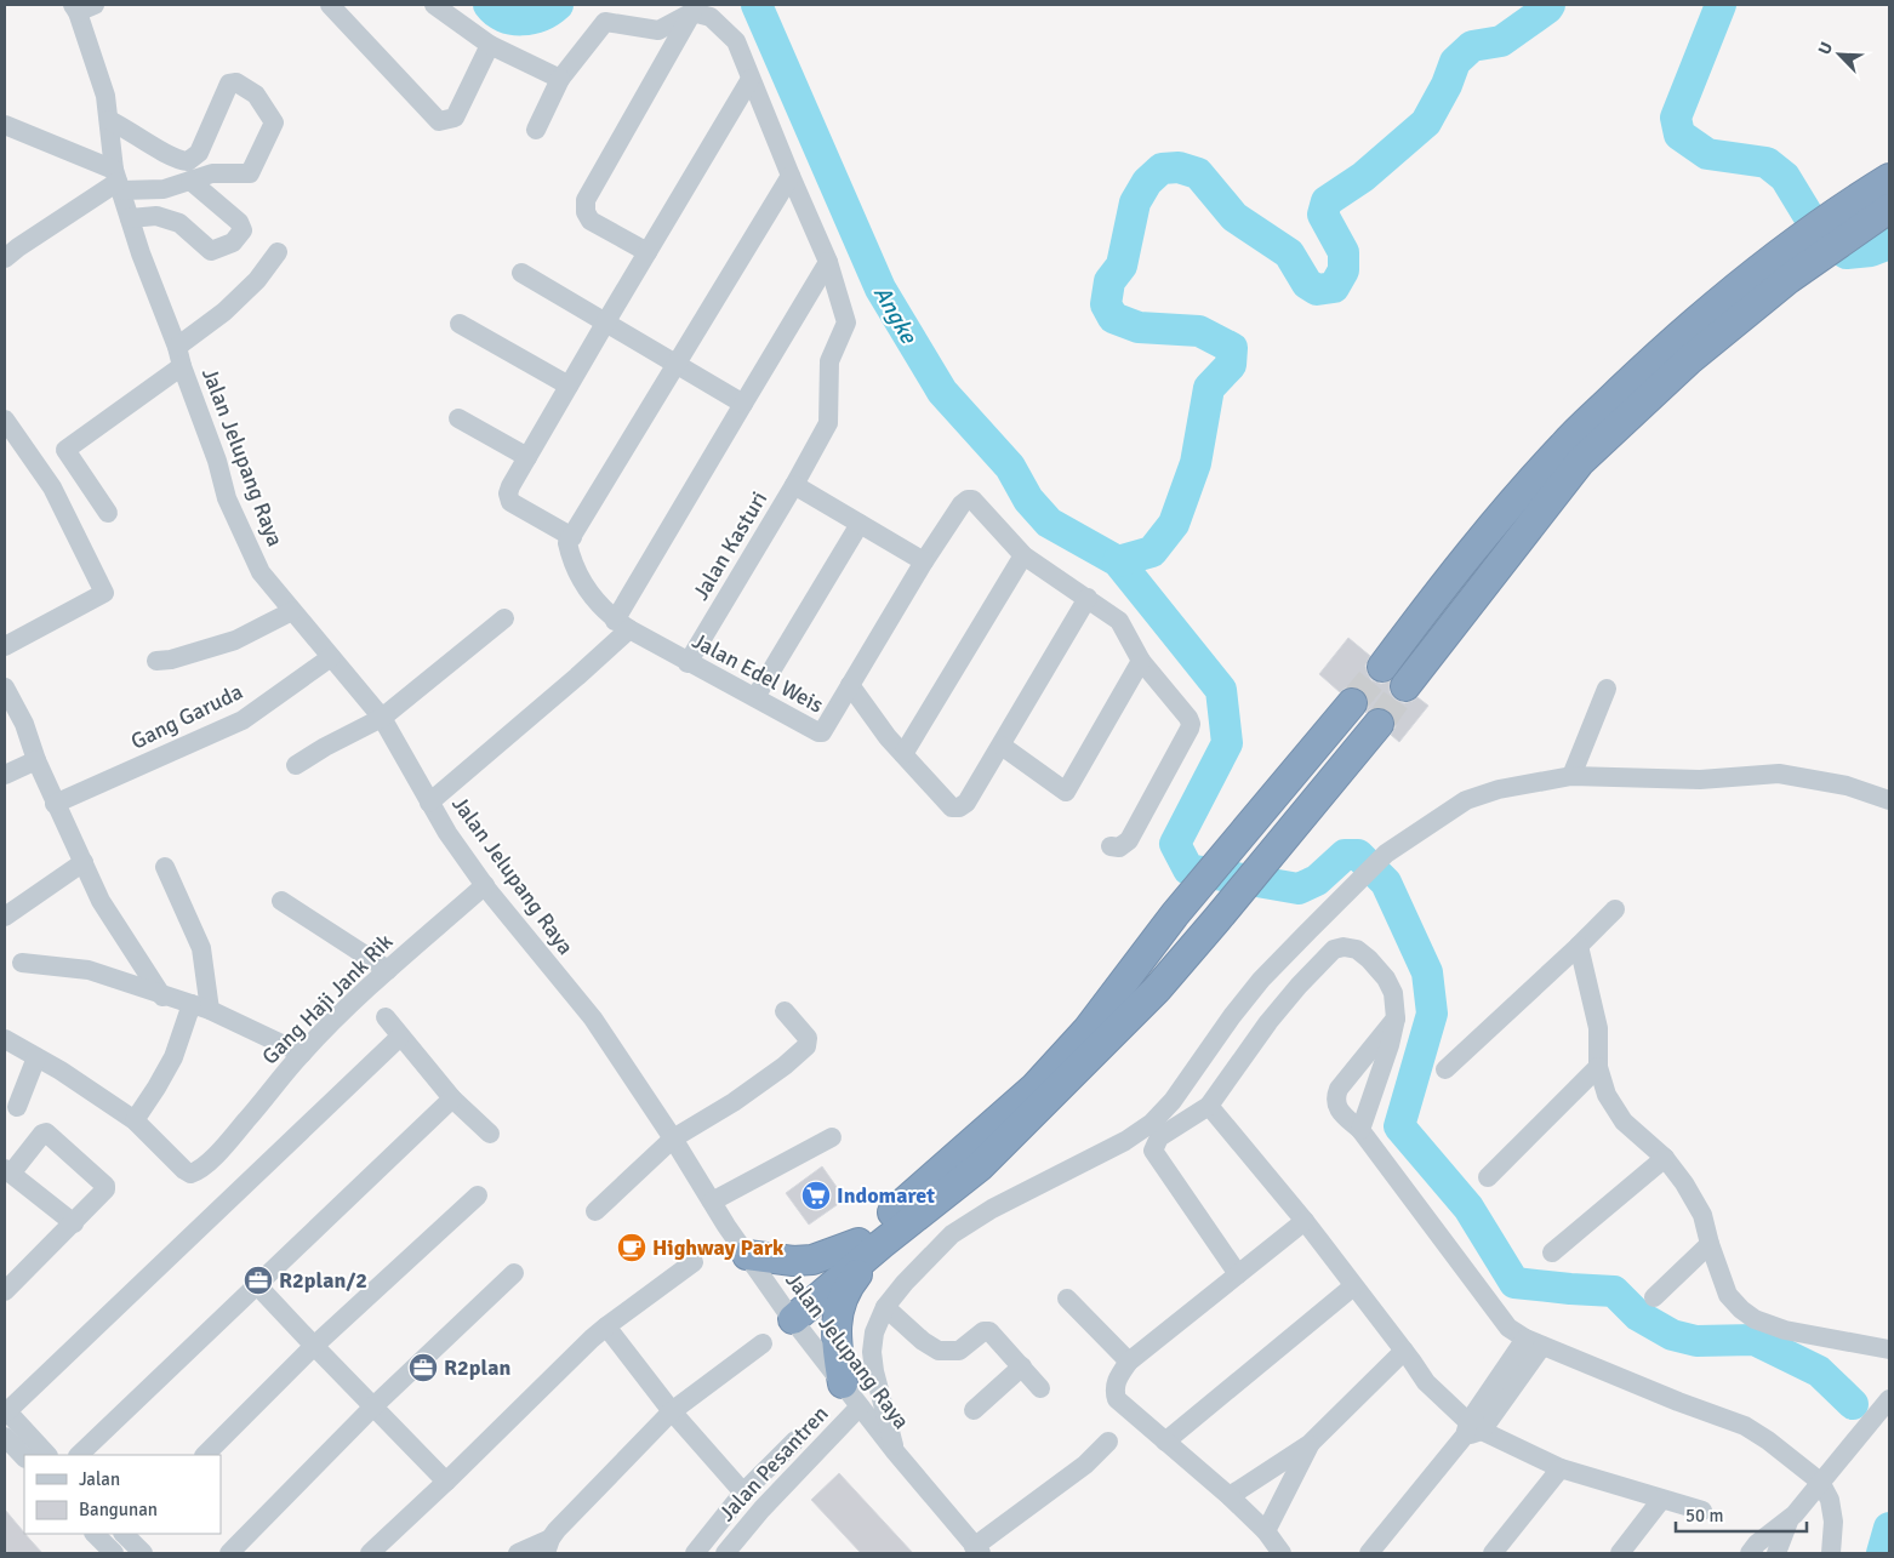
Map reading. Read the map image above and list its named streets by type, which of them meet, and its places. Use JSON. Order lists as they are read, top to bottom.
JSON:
{
  "streets": {
    "street": [
      "Jalan Jelupang Raya",
      "Jalan Kasturi",
      "Jalan Edel Weis",
      "Gang Garuda",
      "Gang Haji Jank Rik",
      "Jalan Pesantren"
    ]
  },
  "crossings": [
    ["Jalan Jelupang Raya", "Gang Garuda"],
    ["Jalan Jelupang Raya", "Gang Haji Jank Rik"],
    ["Jalan Jelupang Raya", "Jalan Pesantren"],
    ["Jalan Kasturi", "Jalan Edel Weis"]
  ],
  "water": ["Angke"],
  "places": {
    "supermarket": ["Indomaret"],
    "cafe": ["Highway Park"],
    "office": ["R2plan/2", "R2plan"]
  },
  "legend": ["Jalan", "Bangunan"],
  "scale_bar": "50 m",
  "north": "top left"
}
